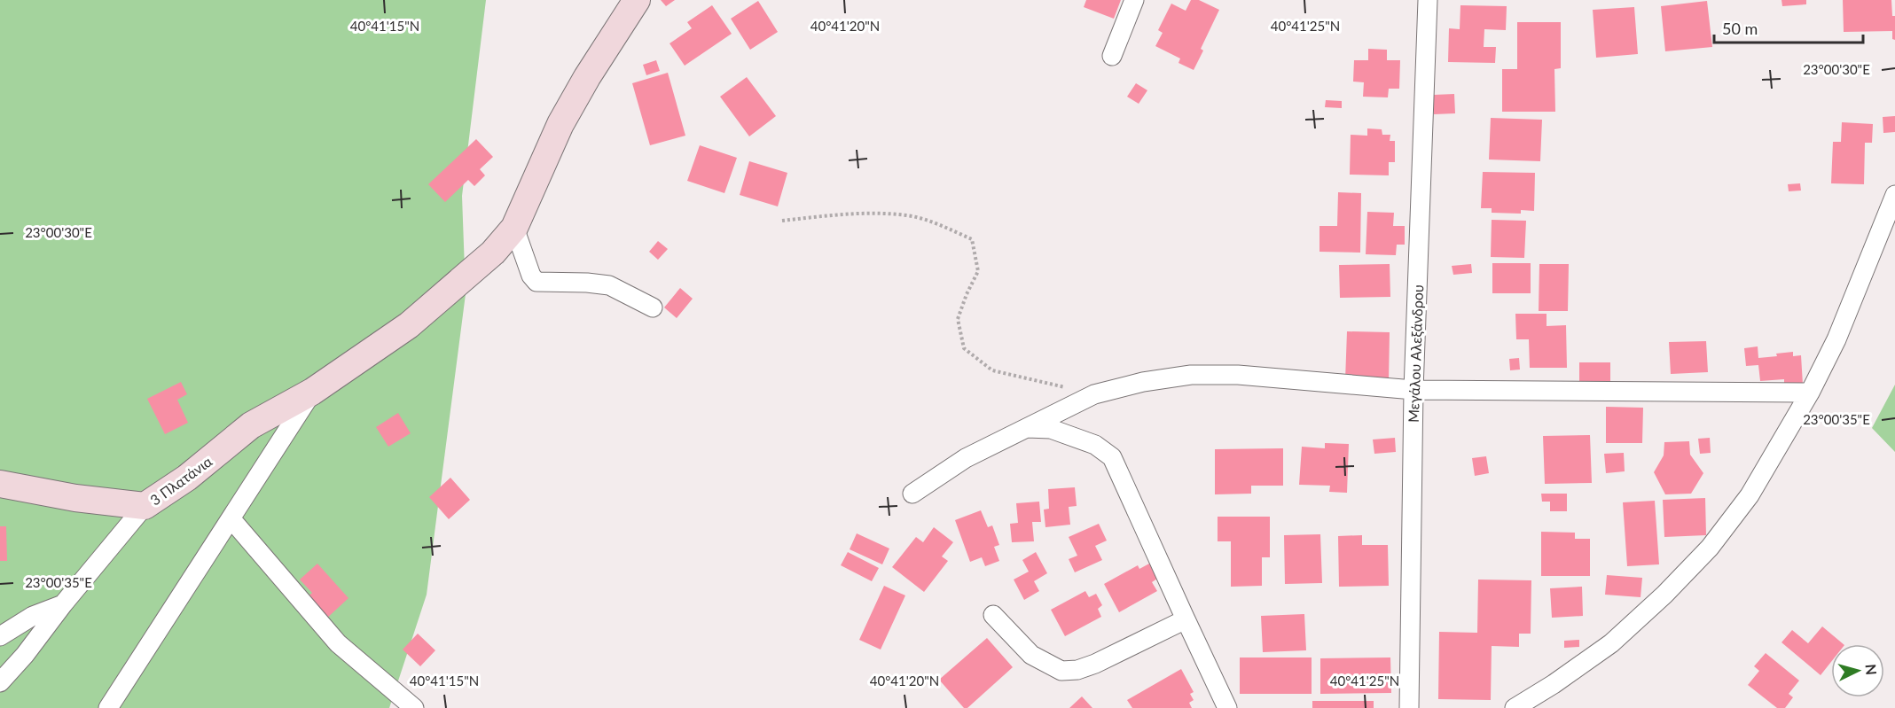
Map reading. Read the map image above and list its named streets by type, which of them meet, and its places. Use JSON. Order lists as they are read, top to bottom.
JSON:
{
  "streets": {
    "street": ["Μεγάλου Αλεξάνδρου", "3 Πλατάνια"]
  },
  "scale_bar": "50 m",
  "north": "right",
  "coordinates": [
    "40°41'15\"N",
    "40°41'20\"N",
    "40°41'25\"N",
    "23°00'30\"E",
    "23°00'35\"E"
  ]
}
